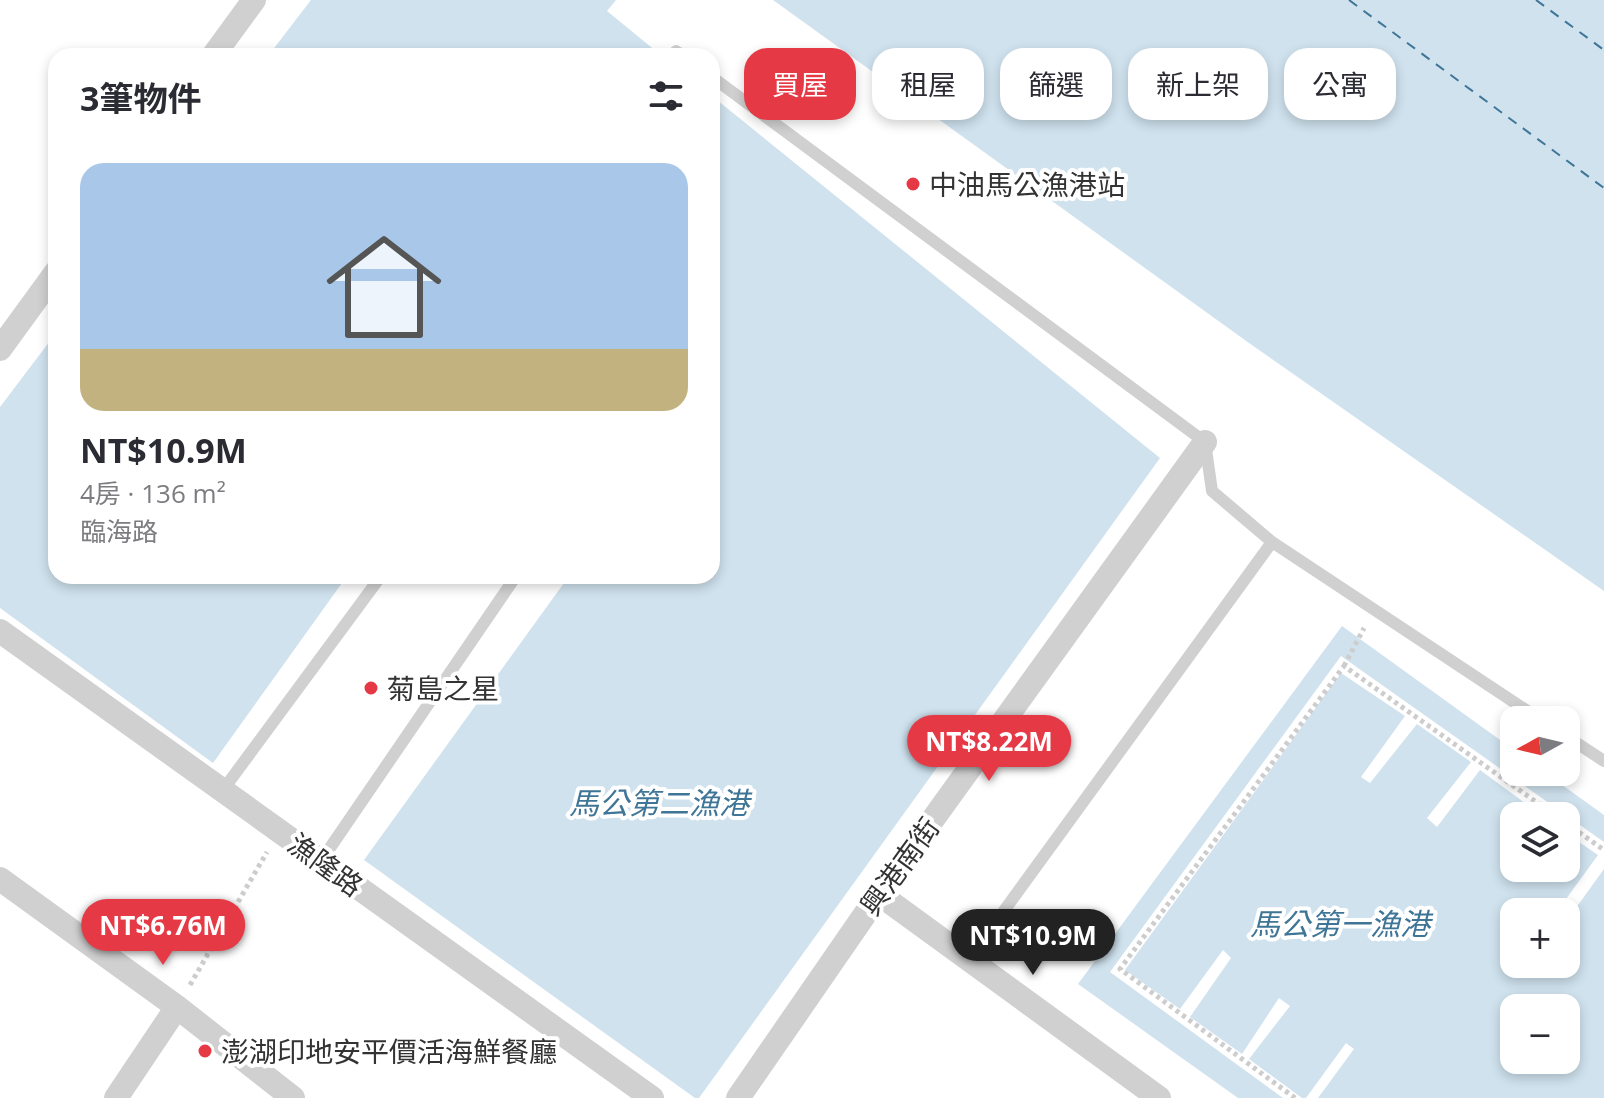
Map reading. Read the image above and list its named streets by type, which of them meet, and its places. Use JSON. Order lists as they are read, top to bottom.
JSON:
{
  "streets": {
    "street": ["漁隆路", "興港南街"]
  },
  "water": ["馬公第二漁港", "馬公第一漁港"],
  "places": ["中油馬公漁港站", "菊島之星", "澎湖印地安平價活海鮮餐廳"],
  "north": "left",
  "page": {
    "chip": [
      "買屋",
      "租屋",
      "篩選",
      "新上架",
      "公寓"
    ],
    "heading": "3筆物件",
    "list": [
      {
        "name": "NT$10.9M",
        "note": "4房 · 136 m² · 臨海路"
      }
    ],
    "map_buttons": ["+", "−"],
    "price": ["NT$8.22M", "NT$6.76M", "NT$10.9M"]
  }
}
